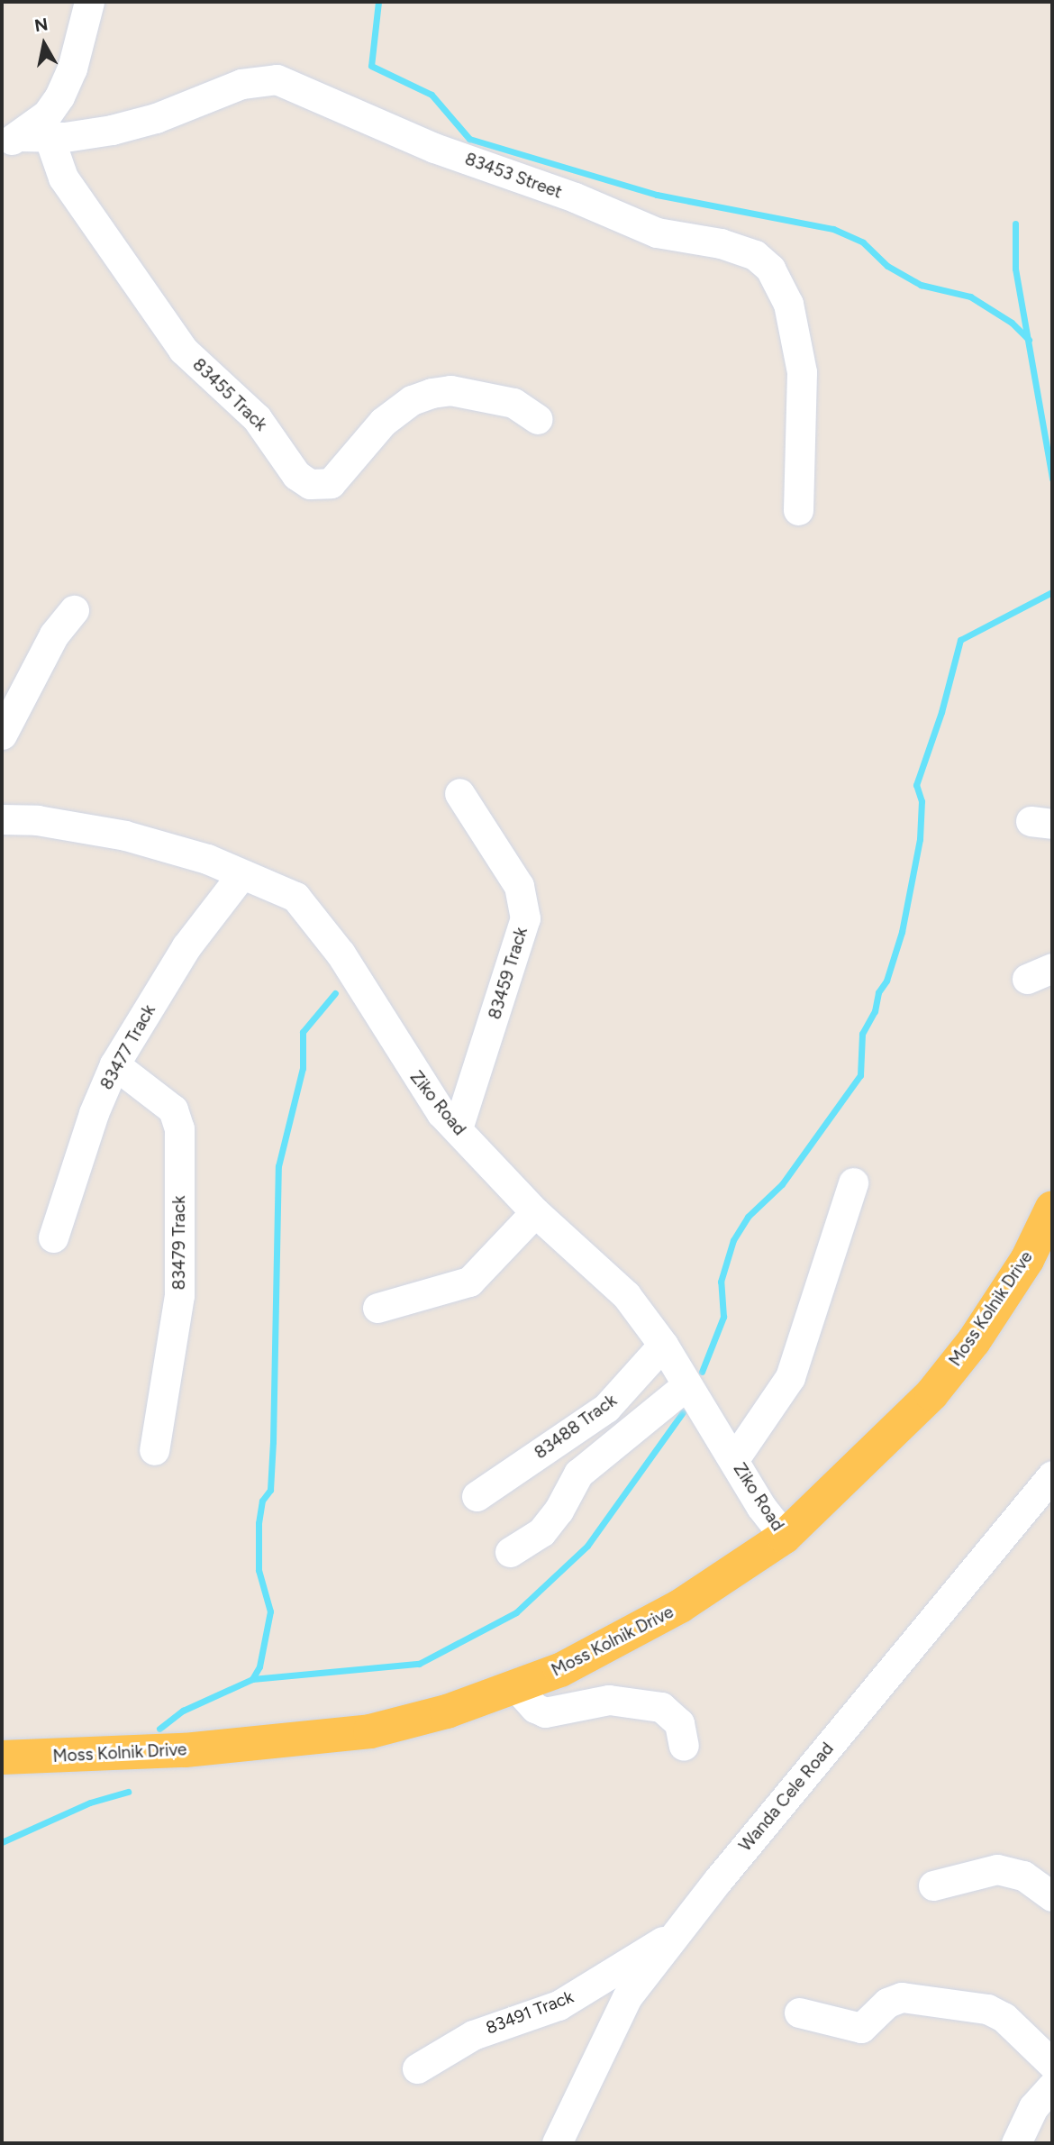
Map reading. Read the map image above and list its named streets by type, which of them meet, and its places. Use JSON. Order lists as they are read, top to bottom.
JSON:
{
  "streets": {
    "main road": ["Moss Kolnik Drive"],
    "street": [
      "83453 Street",
      "83455 Track",
      "83459 Track",
      "83477 Track",
      "Ziko Road",
      "83479 Track",
      "83488 Track",
      "Wanda Cele Road",
      "83491 Track"
    ]
  },
  "crossings": [
    ["83453 Street", "83455 Track"],
    ["83459 Track", "Ziko Road"],
    ["83477 Track", "Ziko Road"],
    ["83477 Track", "83479 Track"],
    ["Ziko Road", "Moss Kolnik Drive"],
    ["Ziko Road", "83488 Track"],
    ["Wanda Cele Road", "83491 Track"]
  ],
  "north": "top"
}
